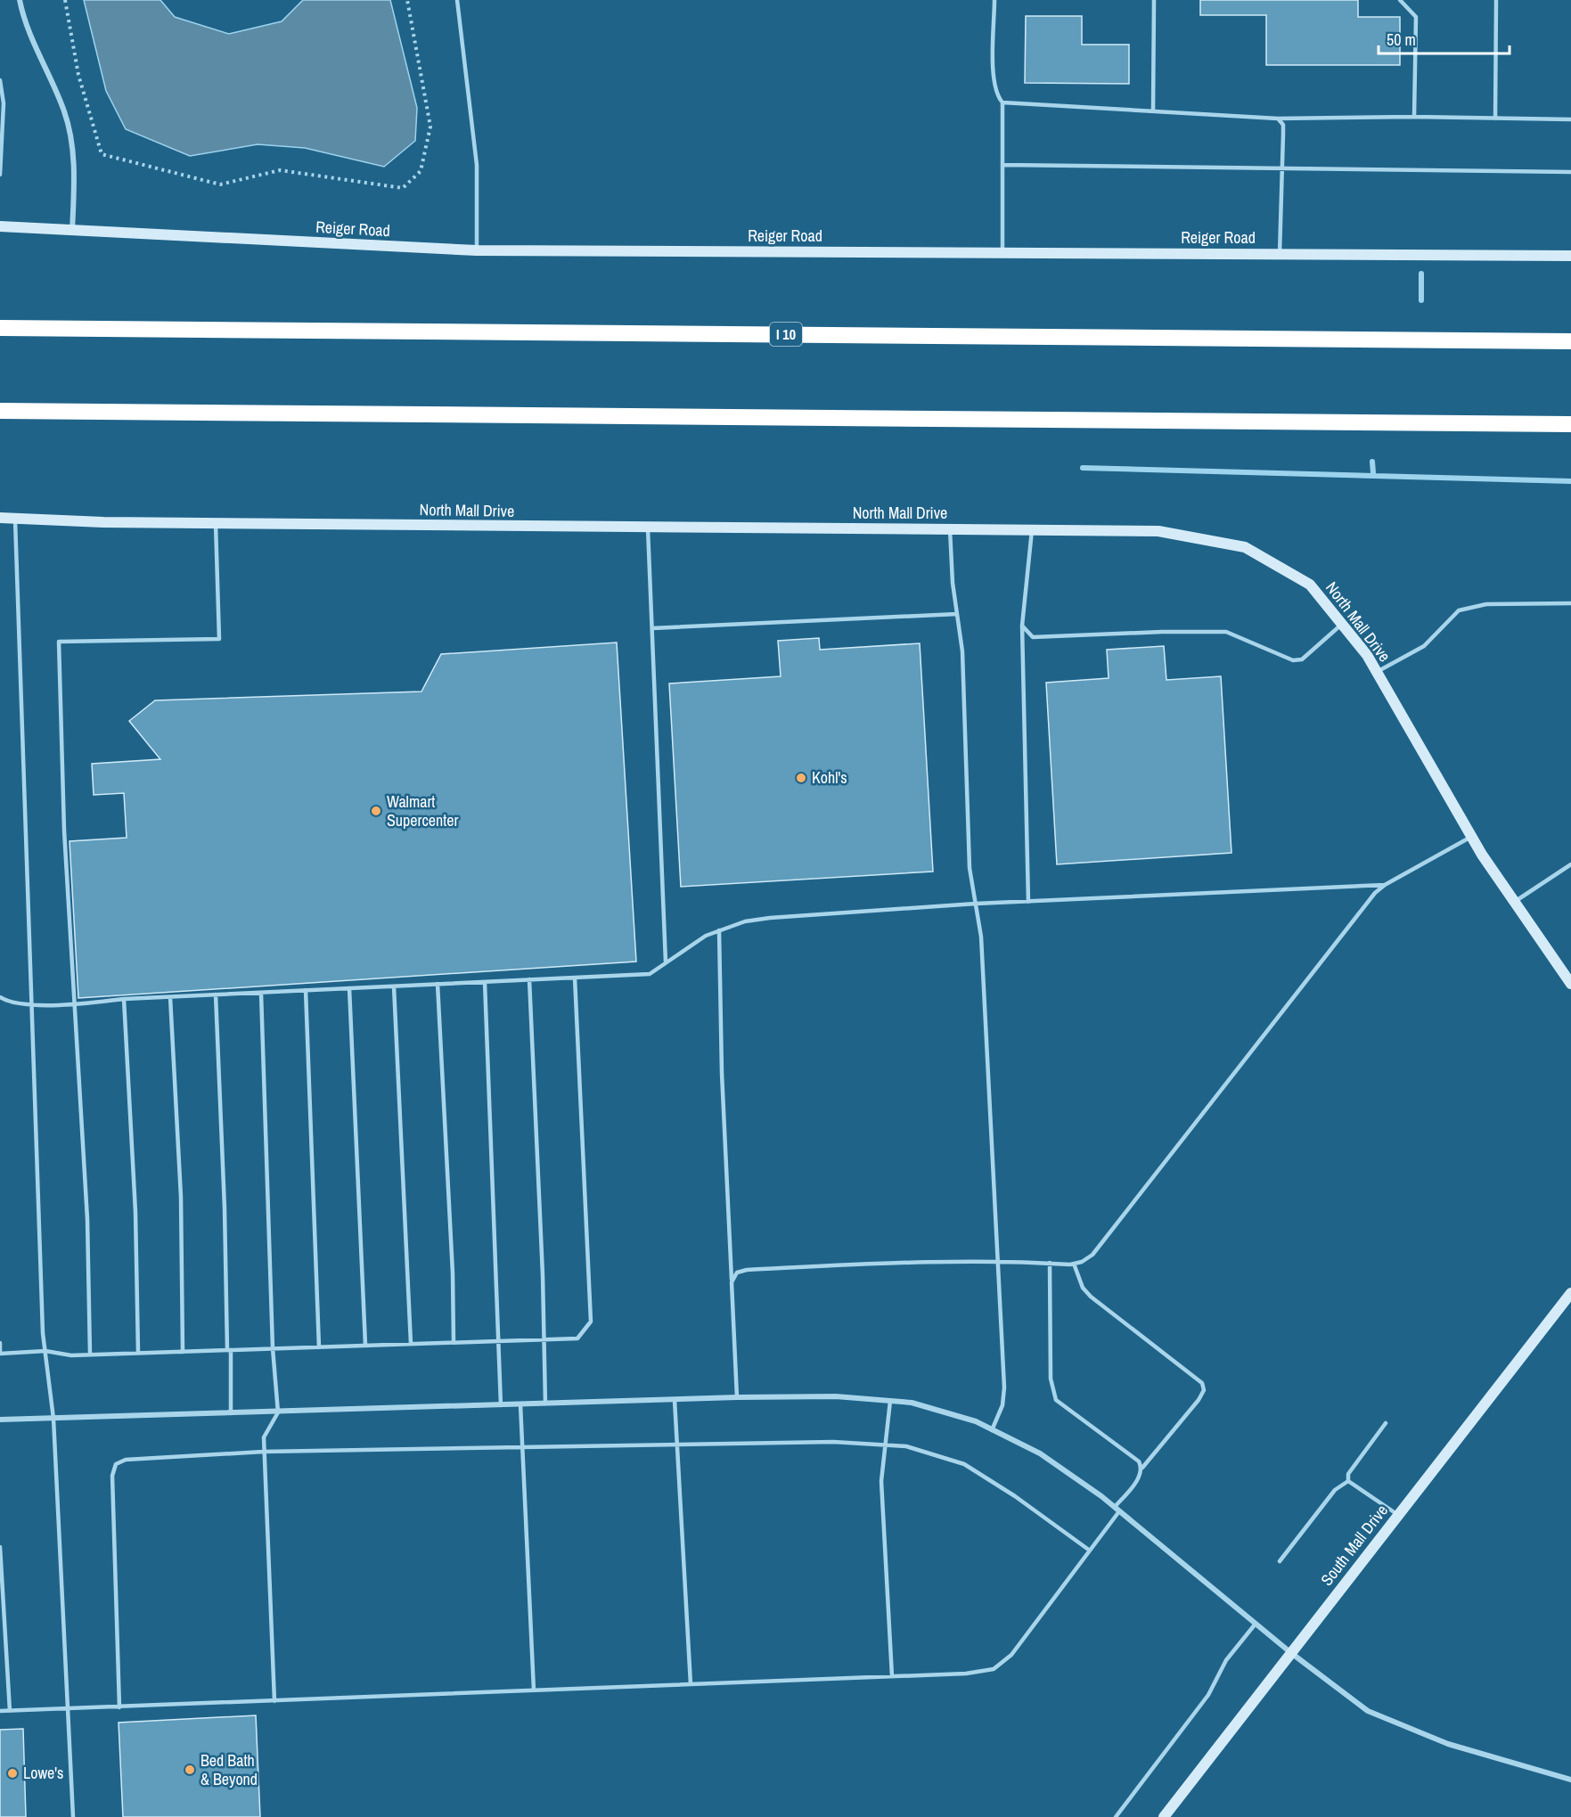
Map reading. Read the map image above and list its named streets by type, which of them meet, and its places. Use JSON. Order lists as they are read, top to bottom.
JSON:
{
  "streets": {
    "highway": ["I 10"],
    "street": ["Reiger Road", "North Mall Drive", "South Mall Drive"]
  },
  "places": [
    "Kohl's",
    "Walmart Supercenter",
    "Bed Bath & Beyond",
    "Lowe's"
  ],
  "scale_bar": "50 m"
}
